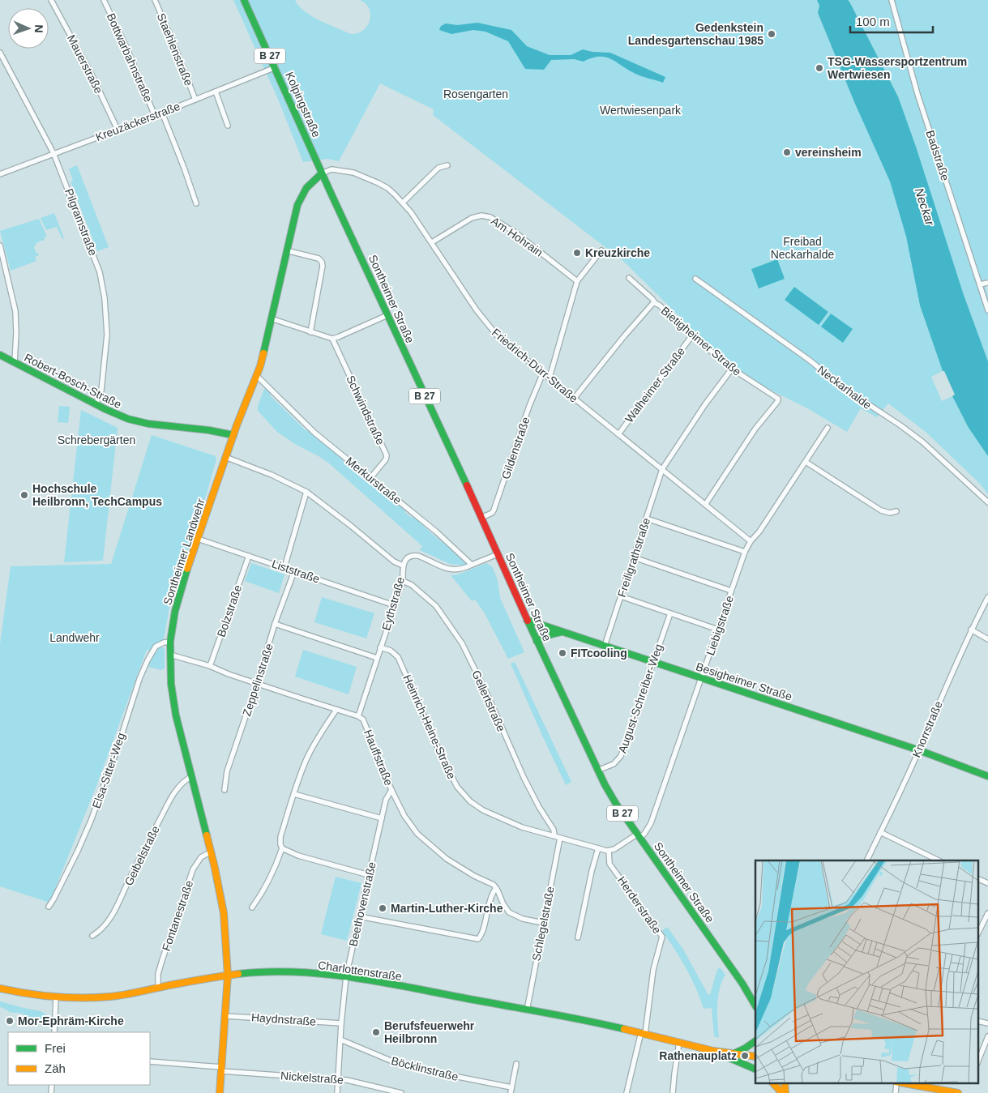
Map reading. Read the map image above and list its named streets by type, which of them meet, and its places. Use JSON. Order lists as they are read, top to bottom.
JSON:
{
  "streets": {
    "main road": [
      "B 27",
      "Kolpingstraße",
      "Sontheimer Straße",
      "Robert-Bosch-Straße",
      "Sontheimer Landwehr",
      "Besigheimer Straße",
      "Charlottenstraße"
    ],
    "street": [
      "Staehlenstraße",
      "Bottwarbahnstraße",
      "Mauerstraße",
      "Kreuzäckerstraße",
      "Badstraße",
      "Pilgramstraße",
      "Am Hohrain",
      "Bietigheimer Straße",
      "Friedrich-Dürr-Straße",
      "Walheimer Straße",
      "Neckarhalde",
      "Schwindstraße",
      "Gildenstraße",
      "Merkurstraße",
      "Freiligrathstraße",
      "Liststraße",
      "Eythstraße",
      "Bolzstraße",
      "Liebigstraße",
      "Zeppelinstraße",
      "August-Schreiber-Weg",
      "Gellertstraße",
      "Heinrich-Heine-Straße",
      "Knorrstraße",
      "Hauffstraße",
      "Elsa-Sitter-Weg",
      "Geibelstraße",
      "Beethovenstraße",
      "Herderstraße",
      "Fontanestraße",
      "Schlegelstraße",
      "Haydnstraße",
      "Böcklinstraße",
      "Nickelstraße"
    ]
  },
  "crossings": [
    ["Staehlenstraße", "Kreuzäckerstraße"],
    ["B 27", "Sontheimer Straße"],
    ["Bottwarbahnstraße", "Kreuzäckerstraße"],
    ["Mauerstraße", "Kreuzäckerstraße"],
    ["Kolpingstraße", "Kreuzäckerstraße"],
    ["Kolpingstraße", "Sontheimer Straße"],
    ["Kolpingstraße", "Friedrich-Dürr-Straße"],
    ["Kolpingstraße", "Sontheimer Landwehr"],
    ["Kreuzäckerstraße", "Pilgramstraße"],
    ["Pilgramstraße", "Robert-Bosch-Straße"],
    ["Am Hohrain", "Friedrich-Dürr-Straße"],
    ["Sontheimer Straße", "Friedrich-Dürr-Straße"],
    ["Sontheimer Straße", "Gildenstraße"],
    ["Sontheimer Straße", "Sontheimer Landwehr"],
    ["Sontheimer Straße", "Liebigstraße"],
    ["Sontheimer Straße", "Besigheimer Straße"],
    ["Sontheimer Straße", "August-Schreiber-Weg"],
    ["Bietigheimer Straße", "Friedrich-Dürr-Straße"],
    ["Bietigheimer Straße", "Walheimer Straße"],
    ["Bietigheimer Straße", "Freiligrathstraße"],
    ["Friedrich-Dürr-Straße", "Walheimer Straße"],
    ["Friedrich-Dürr-Straße", "Gildenstraße"],
    ["Friedrich-Dürr-Straße", "Sontheimer Landwehr"],
    ["Friedrich-Dürr-Straße", "Freiligrathstraße"],
    ["Friedrich-Dürr-Straße", "Liebigstraße"],
    ["Robert-Bosch-Straße", "Sontheimer Landwehr"],
    ["Schwindstraße", "Merkurstraße"],
    ["Merkurstraße", "Sontheimer Landwehr"],
    ["Merkurstraße", "Eythstraße"],
    ["Sontheimer Landwehr", "Liststraße"],
    ["Sontheimer Landwehr", "Elsa-Sitter-Weg"],
    ["Sontheimer Landwehr", "Geibelstraße"],
    ["Sontheimer Landwehr", "Fontanestraße"],
    ["Sontheimer Landwehr", "Charlottenstraße"],
    ["Sontheimer Landwehr", "Haydnstraße"],
    ["Sontheimer Landwehr", "Nickelstraße"],
    ["Freiligrathstraße", "Besigheimer Straße"],
    ["Liststraße", "Eythstraße"],
    ["Liststraße", "Bolzstraße"],
    ["Liststraße", "Zeppelinstraße"],
    ["Eythstraße", "Gellertstraße"],
    ["Eythstraße", "Heinrich-Heine-Straße"],
    ["Eythstraße", "Hauffstraße"],
    ["Liebigstraße", "Besigheimer Straße"],
    ["Besigheimer Straße", "August-Schreiber-Weg"],
    ["Besigheimer Straße", "Knorrstraße"],
    ["Gellertstraße", "Heinrich-Heine-Straße"],
    ["Heinrich-Heine-Straße", "Herderstraße"],
    ["Heinrich-Heine-Straße", "Schlegelstraße"],
    ["Hauffstraße", "Beethovenstraße"],
    ["Beethovenstraße", "Charlottenstraße"],
    ["Beethovenstraße", "Haydnstraße"],
    ["Beethovenstraße", "Böcklinstraße"],
    ["Beethovenstraße", "Nickelstraße"],
    ["Herderstraße", "Charlottenstraße"],
    ["Fontanestraße", "Charlottenstraße"],
    ["Schlegelstraße", "Charlottenstraße"]
  ],
  "water": ["Neckar"],
  "parks": [
    "Rosengarten",
    "Wertwiesenpark",
    "Freibad Neckarhalde",
    "Schrebergärten",
    "Landwehr"
  ],
  "places": [
    "Gedenkstein Landesgartenschau 1985",
    "TSG-Wassersportzentrum Wertwiesen",
    "vereinsheim",
    "Kreuzkirche",
    "Hochschule Heilbronn, TechCampus",
    "FITcooling",
    "Martin-Luther-Kirche",
    "Mor-Ephräm-Kirche",
    "Berufsfeuerwehr Heilbronn",
    "Rathenauplatz"
  ],
  "legend": ["Frei", "Zäh"],
  "scale_bar": "100 m",
  "north": "right"
}
